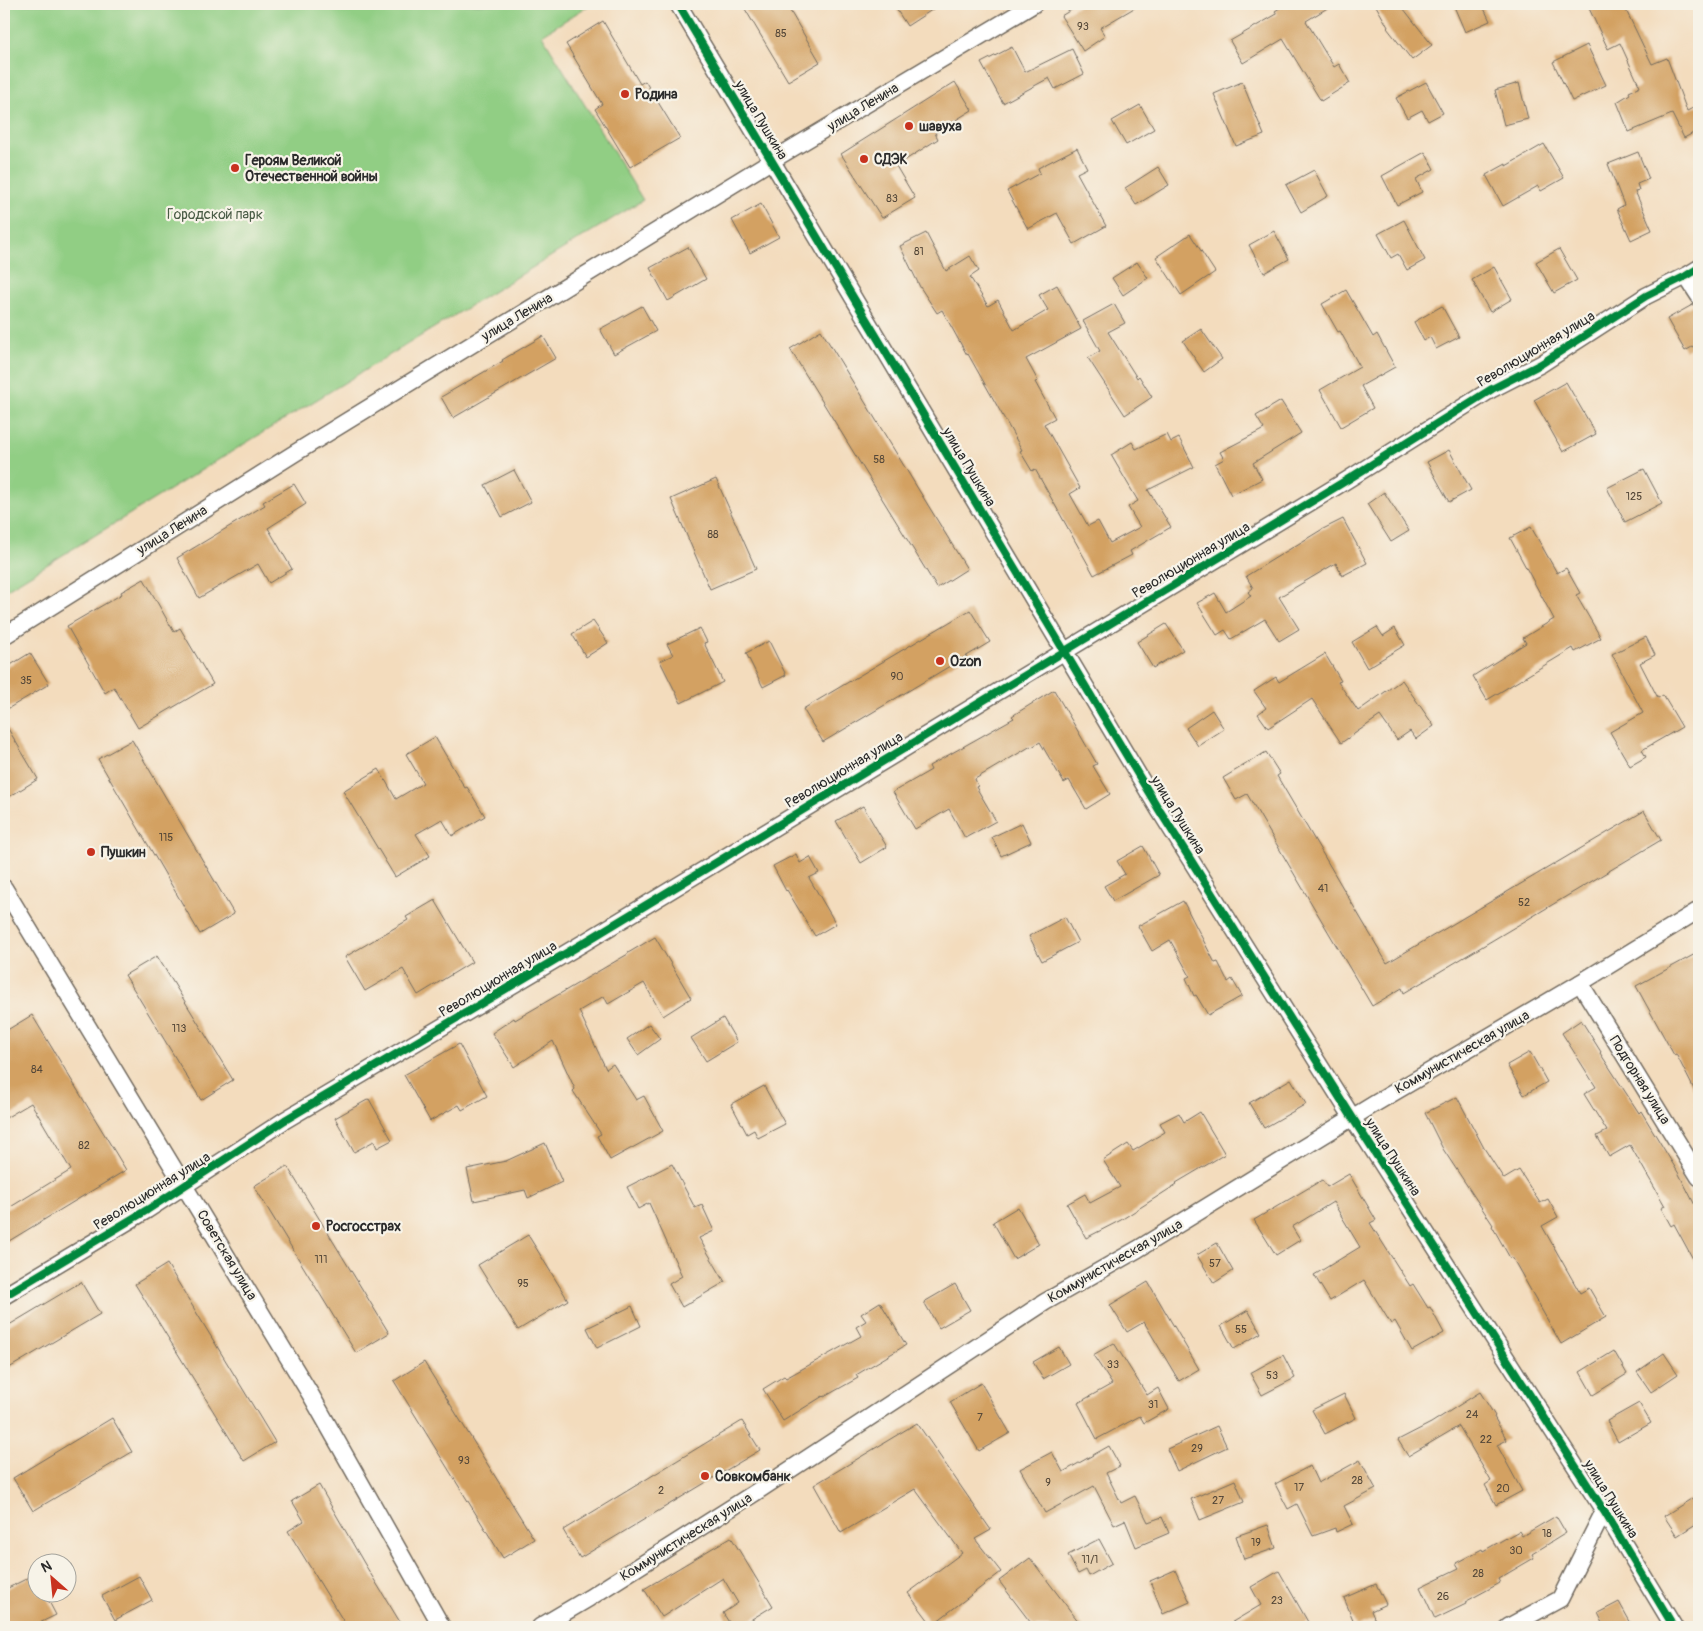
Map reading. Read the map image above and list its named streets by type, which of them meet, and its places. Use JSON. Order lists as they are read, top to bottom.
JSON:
{
  "streets": {
    "street": [
      "улица Ленина",
      "улица Пушкина",
      "Революционная улица",
      "Коммунистическая улица",
      "Подгорная улица",
      "Советская улица"
    ]
  },
  "crossings": [
    ["улица Ленина", "улица Пушкина"],
    ["улица Пушкина", "Революционная улица"],
    ["улица Пушкина", "Коммунистическая улица"],
    ["Революционная улица", "Советская улица"],
    ["Коммунистическая улица", "Подгорная улица"]
  ],
  "parks": ["Городской парк"],
  "places": [
    "Родина",
    "шавуха",
    "СДЭК",
    "Героям Великой Отечественной войны",
    "Ozon",
    "Пушкин",
    "Росгосстрах",
    "Совкомбанк"
  ],
  "house_numbers": [
    "93",
    "85",
    "83",
    "81",
    "58",
    "125",
    "88",
    "90",
    "35",
    "115",
    "41",
    "52",
    "113",
    "84",
    "82",
    "111",
    "57",
    "95",
    "55",
    "33",
    "53",
    "31",
    "24",
    "7",
    "22",
    "29",
    "93",
    "28",
    "9",
    "17",
    "20",
    "2",
    "27",
    "18",
    "19",
    "30",
    "11/1",
    "28",
    "26",
    "23"
  ],
  "north": "top left"
}
